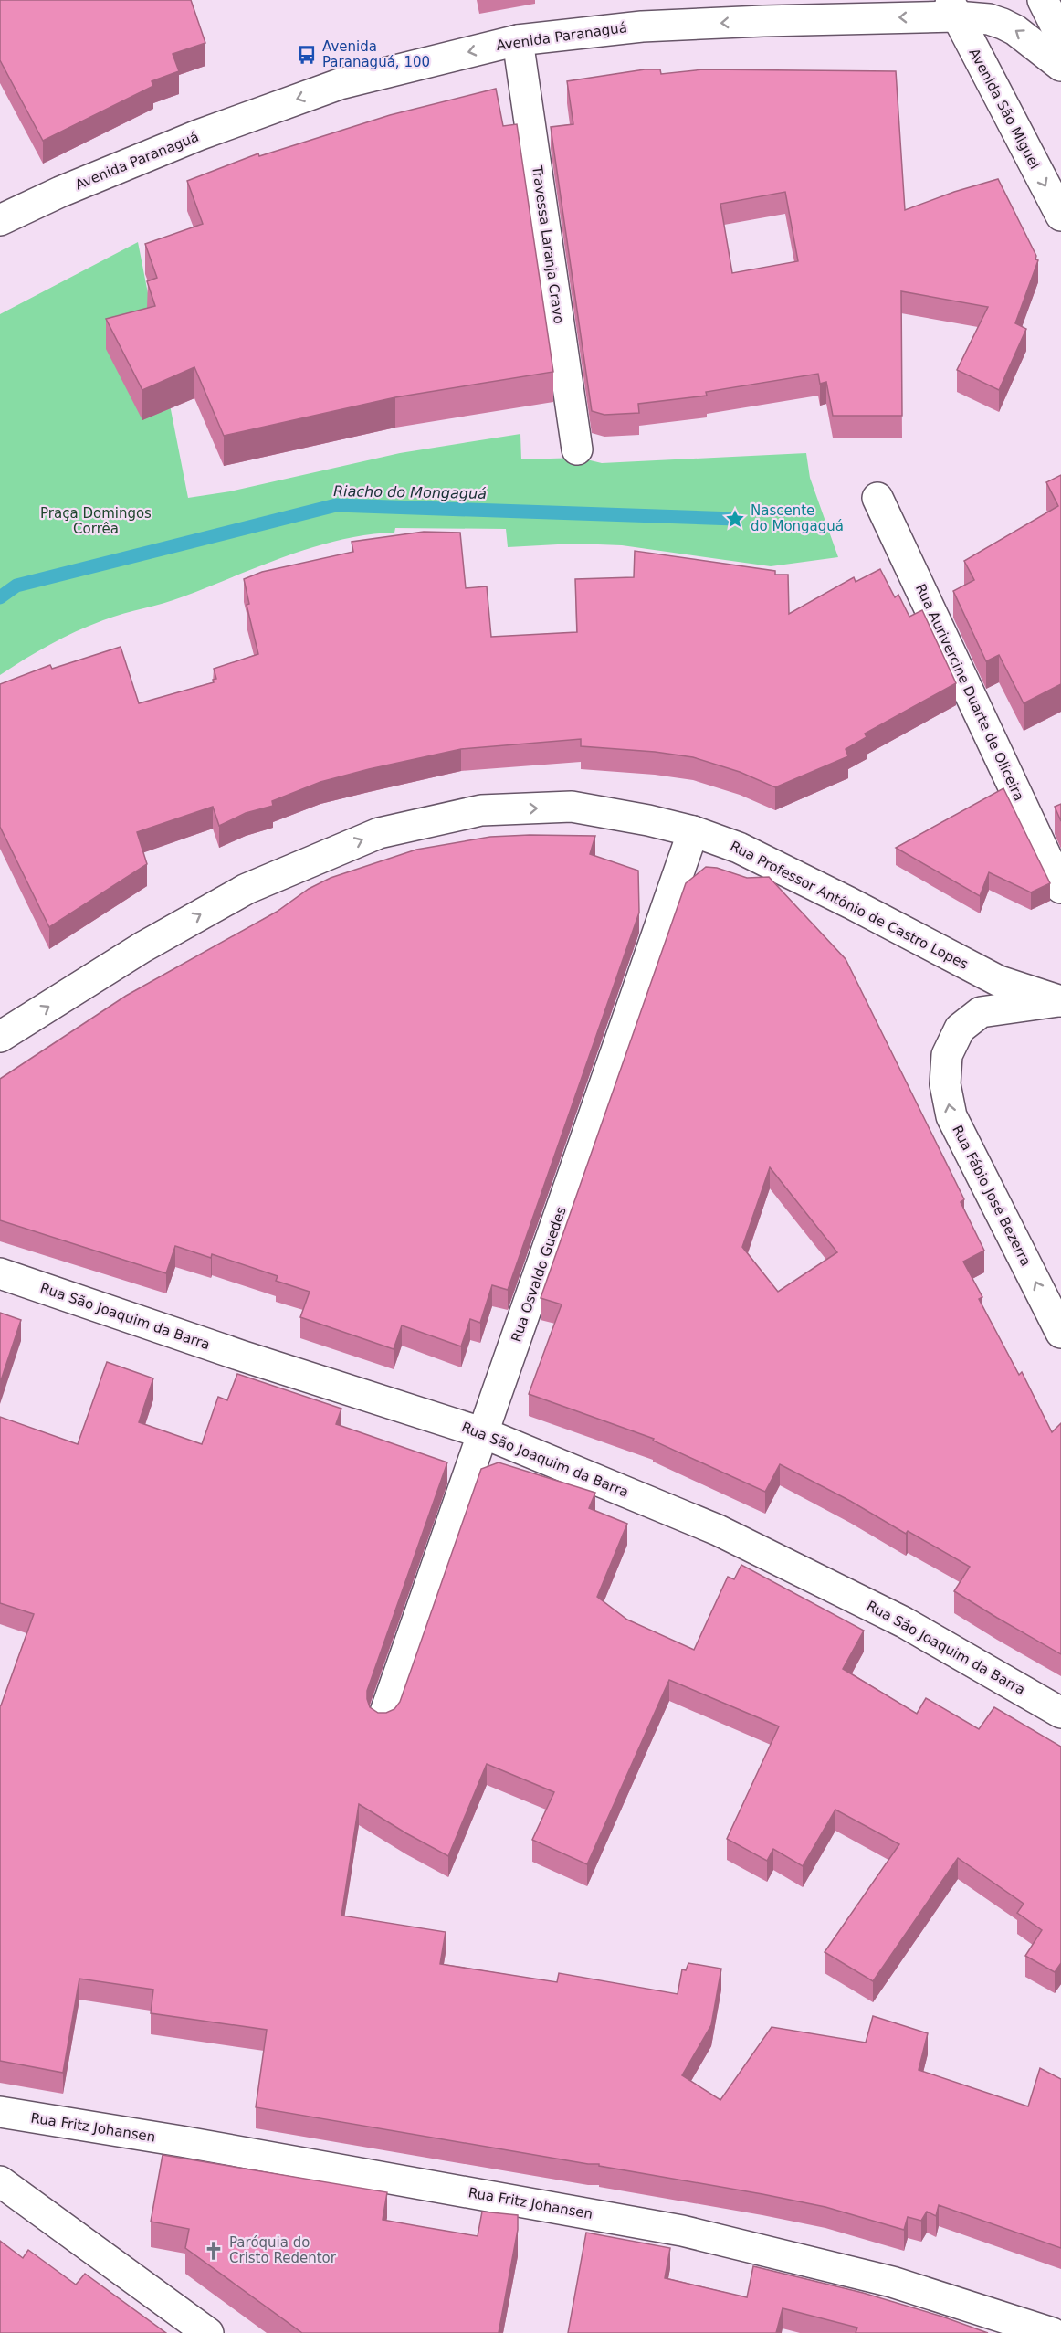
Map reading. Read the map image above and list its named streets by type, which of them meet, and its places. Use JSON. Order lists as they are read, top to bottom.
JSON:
{
  "streets": {
    "street": [
      "Avenida Paranaguá",
      "Avenida São Miguel",
      "Travessa Laranja Cravo",
      "Rua Aurivercine Duarte de Oliceira",
      "Rua Professor Antônio de Castro Lopes",
      "Rua Fábio José Bezerra",
      "Rua Osvaldo Guedes",
      "Rua São Joaquim da Barra",
      "Rua Fritz Johansen"
    ]
  },
  "crossings": [
    ["Avenida Paranaguá", "Avenida São Miguel"],
    ["Avenida Paranaguá", "Travessa Laranja Cravo"],
    ["Rua Professor Antônio de Castro Lopes", "Rua Fábio José Bezerra"],
    ["Rua Professor Antônio de Castro Lopes", "Rua Osvaldo Guedes"],
    ["Rua Osvaldo Guedes", "Rua São Joaquim da Barra"]
  ],
  "one_way": ["Avenida Paranaguá", "Avenida São Miguel", "Rua Professor Antônio de Castro Lopes"],
  "water": ["Riacho do Mongaguá"],
  "parks": ["Praça Domingos Corrêa"],
  "places": {
    "bus stop": ["Avenida Paranaguá, 100"],
    "place": ["Nascente do Mongaguá"],
    "church": ["Paróquia do Cristo Redentor"]
  }
}
